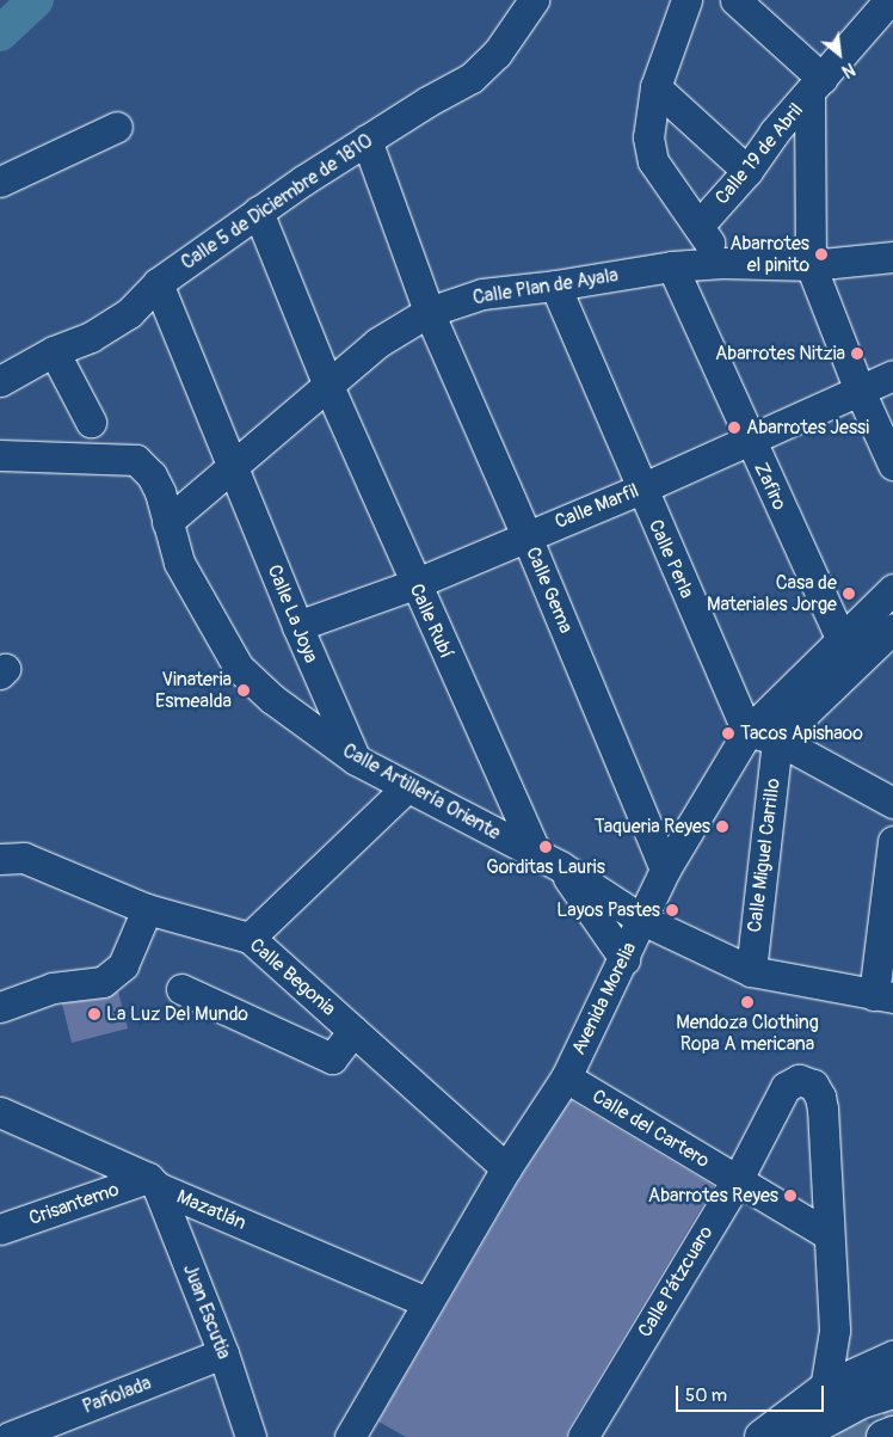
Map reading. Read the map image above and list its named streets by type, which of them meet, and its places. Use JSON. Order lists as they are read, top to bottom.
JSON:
{
  "streets": {
    "street": [
      "Calle 19 de Abril",
      "Calle 5 de Diciembre de 1810",
      "Calle Plan de Ayala",
      "Zafiro",
      "Calle Marfil",
      "Calle Perla",
      "Calle Gema",
      "Calle La Joya",
      "Calle Rubí",
      "Calle Artillería Oriente",
      "Calle Miguel Carrillo",
      "Calle Begonia",
      "Avenida Morelia",
      "Calle del Cartero",
      "Crisantemo",
      "Mazatlán",
      "Calle Pátzcuaro",
      "Juan Escutia",
      "Pañolada"
    ]
  },
  "crossings": [
    ["Calle 5 de Diciembre de 1810", "Calle Gema"],
    ["Calle 5 de Diciembre de 1810", "Calle La Joya"],
    ["Calle 5 de Diciembre de 1810", "Calle Rubí"],
    ["Calle Plan de Ayala", "Zafiro"],
    ["Calle Plan de Ayala", "Calle Perla"],
    ["Calle Plan de Ayala", "Calle Gema"],
    ["Calle Plan de Ayala", "Calle La Joya"],
    ["Calle Plan de Ayala", "Calle Rubí"],
    ["Calle Plan de Ayala", "Calle Artillería Oriente"],
    ["Zafiro", "Calle Marfil"],
    ["Zafiro", "Avenida Morelia"],
    ["Calle Marfil", "Calle Perla"],
    ["Calle Marfil", "Calle Gema"],
    ["Calle Marfil", "Calle La Joya"],
    ["Calle Marfil", "Calle Rubí"],
    ["Calle Perla", "Avenida Morelia"],
    ["Calle Gema", "Avenida Morelia"],
    ["Calle La Joya", "Calle Artillería Oriente"],
    ["Calle Rubí", "Calle Artillería Oriente"],
    ["Calle Rubí", "Avenida Morelia"],
    ["Calle Artillería Oriente", "Calle Miguel Carrillo"],
    ["Calle Artillería Oriente", "Avenida Morelia"],
    ["Calle Begonia", "Avenida Morelia"],
    ["Avenida Morelia", "Calle del Cartero"],
    ["Avenida Morelia", "Mazatlán"],
    ["Calle del Cartero", "Calle Pátzcuaro"],
    ["Crisantemo", "Mazatlán"],
    ["Crisantemo", "Juan Escutia"],
    ["Mazatlán", "Juan Escutia"],
    ["Juan Escutia", "Pañolada"]
  ],
  "places": [
    "Abarrotes el pinito",
    "Abarrotes Nitzia",
    "Abarrotes Jessi",
    "Casa de Materiales Jorge",
    "Vinateria Esmealda",
    "Tacos Apishaoo",
    "Taqueria Reyes",
    "Gorditas Lauris",
    "Layos Pastes",
    "Mendoza Clothing Ropa A mericana",
    "La Luz Del Mundo",
    "Abarrotes Reyes"
  ],
  "scale_bar": "50 m",
  "north": "bottom right"
}
